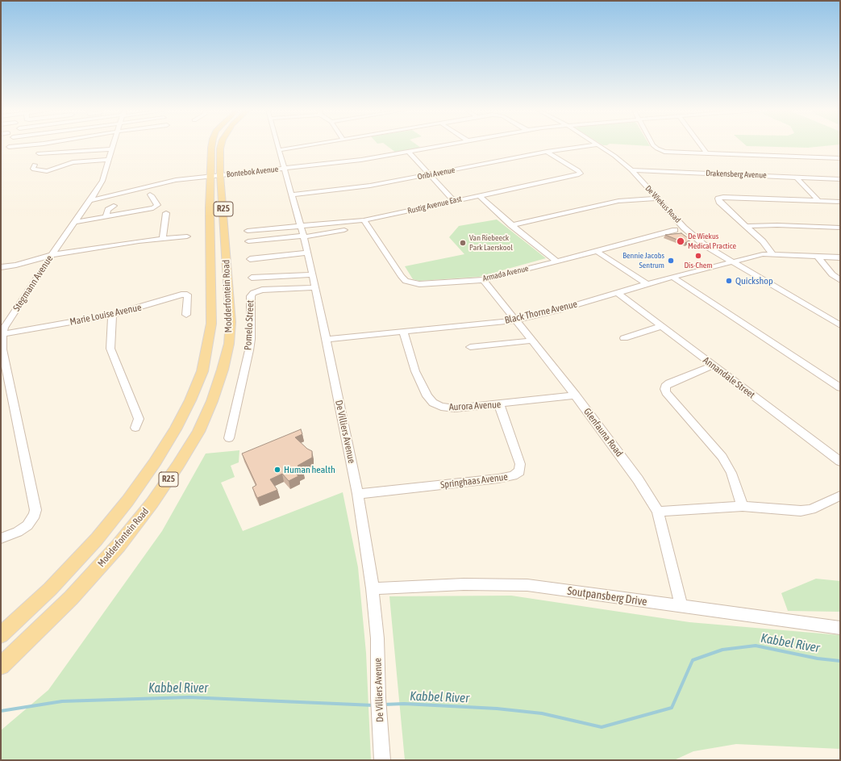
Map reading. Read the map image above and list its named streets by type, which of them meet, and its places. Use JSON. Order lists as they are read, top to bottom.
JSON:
{
  "streets": {
    "main road": ["R25", "Modderfontein Road"],
    "street": [
      "Bontebok Avenue",
      "Oribi Avenue",
      "Drakensberg Avenue",
      "De Wiekus Road",
      "Rustig Avenue East",
      "Armada Avenue",
      "Stegmann Avenue",
      "Black Thorne Avenue",
      "Marie Louise Avenue",
      "Pomelo Street",
      "Annandale Street",
      "Aurora Avenue",
      "De Villiers Avenue",
      "Glenfauna Road",
      "Springhaas Avenue",
      "Soutpansberg Drive"
    ]
  },
  "crossings": [
    ["Bontebok Avenue", "Stegmann Avenue"],
    ["Bontebok Avenue", "Modderfontein Road"],
    ["Bontebok Avenue", "De Villiers Avenue"],
    ["Oribi Avenue", "Rustig Avenue East"],
    ["Oribi Avenue", "De Villiers Avenue"],
    ["Drakensberg Avenue", "De Wiekus Road"],
    ["De Wiekus Road", "Black Thorne Avenue"],
    ["Rustig Avenue East", "Armada Avenue"],
    ["Rustig Avenue East", "De Villiers Avenue"],
    ["Armada Avenue", "Glenfauna Road"],
    ["Stegmann Avenue", "Marie Louise Avenue"],
    ["Black Thorne Avenue", "Annandale Street"],
    ["Black Thorne Avenue", "Aurora Avenue"],
    ["Black Thorne Avenue", "De Villiers Avenue"],
    ["Black Thorne Avenue", "Glenfauna Road"],
    ["Pomelo Street", "De Villiers Avenue"],
    ["Aurora Avenue", "Glenfauna Road"],
    ["Aurora Avenue", "Springhaas Avenue"],
    ["De Villiers Avenue", "Springhaas Avenue"],
    ["De Villiers Avenue", "Soutpansberg Drive"],
    ["Glenfauna Road", "Soutpansberg Drive"]
  ],
  "water": ["Kabbel River"],
  "places": [
    "De Wiekus Medical Practice",
    "Van Riebeeck Park Laerskool",
    "Dis-Chem",
    "Bennie Jacobs Sentrum",
    "Quickshop",
    "Human health"
  ]
}
